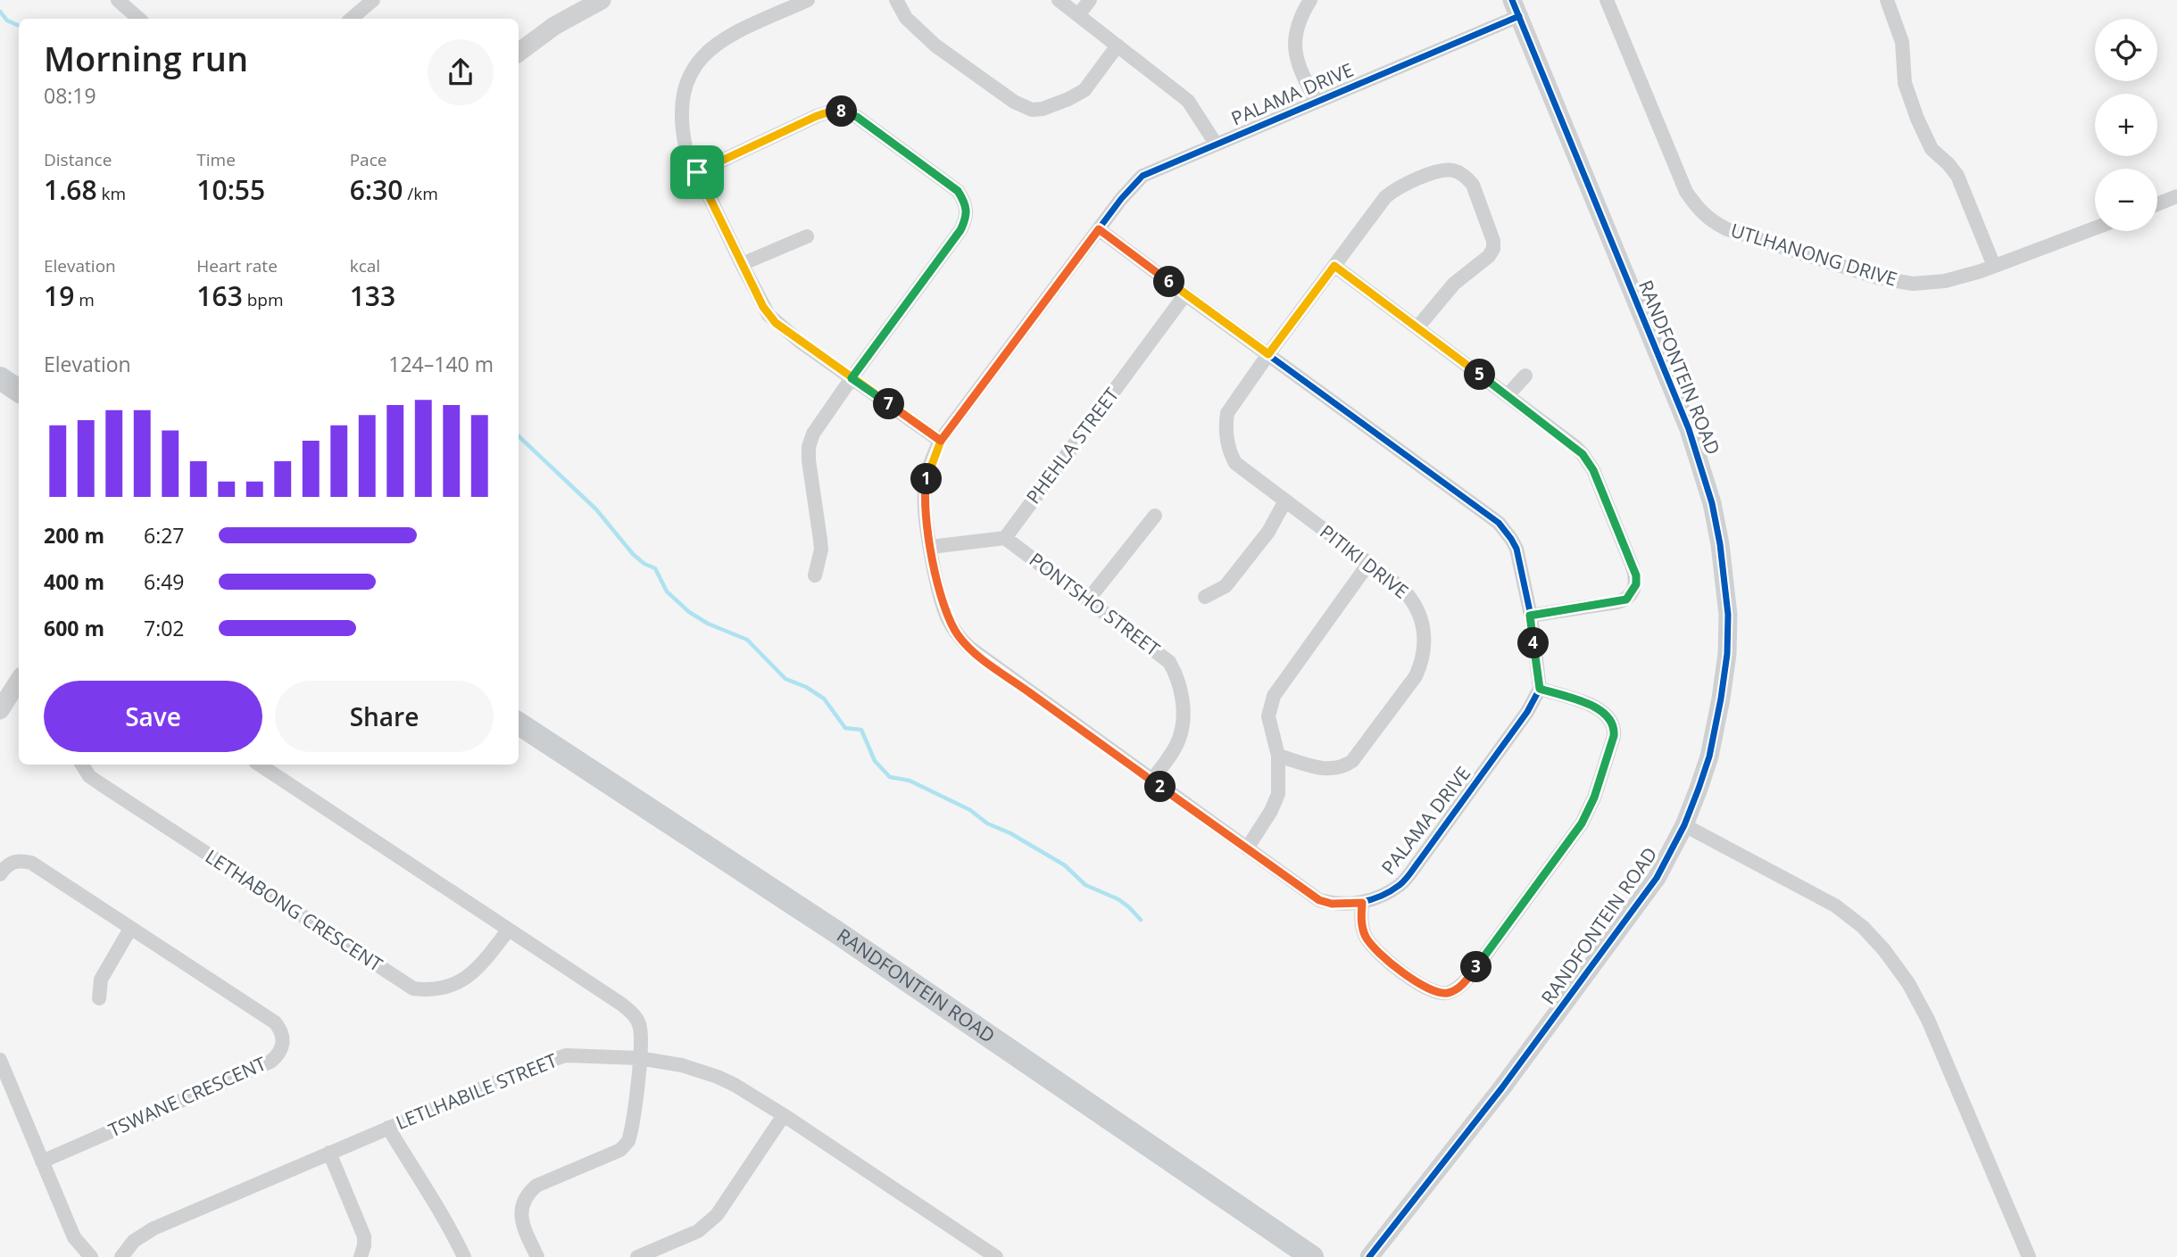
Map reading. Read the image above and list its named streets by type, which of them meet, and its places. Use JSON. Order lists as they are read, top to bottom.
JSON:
{
  "streets": {
    "main road": ["RANDFONTEIN ROAD"],
    "street": [
      "PALAMA DRIVE",
      "UTLHANONG DRIVE",
      "PHEHLA STREET",
      "PITIKI DRIVE",
      "PONTSHO STREET",
      "LETHABONG CRESCENT",
      "LETLHABILE STREET",
      "TSWANE CRESCENT"
    ]
  },
  "crossings": [
    ["PALAMA DRIVE", "RANDFONTEIN ROAD"],
    ["PALAMA DRIVE", "PONTSHO STREET"],
    ["PHEHLA STREET", "PONTSHO STREET"]
  ],
  "page": {
    "map_buttons": ["+", "−"],
    "heading": ["Morning run", "08:19"],
    "pins": [
      "8",
      "6",
      "5",
      "7",
      "1",
      "4",
      "2",
      "3"
    ],
    "stats": [
      ["Distance", "1.68 km"],
      ["Time", "10:55"],
      ["Pace", "6:30 /km"],
      ["Elevation", "19 m"],
      ["Heart rate", "163 bpm"],
      ["kcal", "133"]
    ],
    "chart": ["Elevation", "124–140 m"],
    "list": [
      {
        "name": "200 m",
        "note": "6:27"
      },
      {
        "name": "400 m",
        "note": "6:49"
      },
      {
        "name": "600 m",
        "note": "7:02"
      }
    ],
    "buttons": ["Save", "Share"]
  }
}
